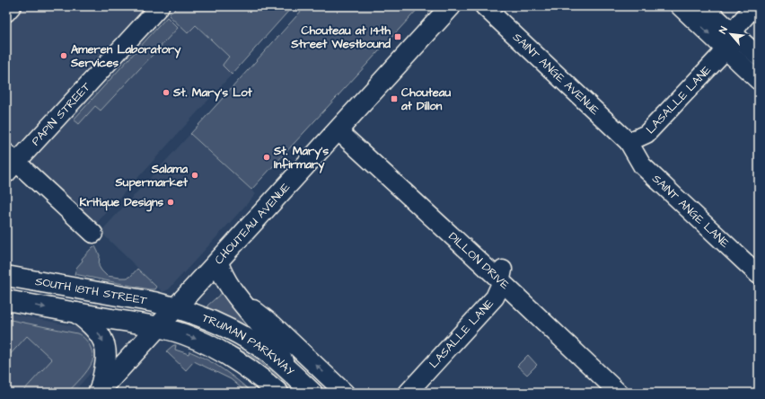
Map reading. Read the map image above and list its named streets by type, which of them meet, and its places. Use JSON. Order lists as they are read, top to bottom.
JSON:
{
  "streets": {
    "main road": ["CHOUTEAU AVENUE", "SOUTH 18TH STREET", "TRUMAN PARKWAY"],
    "street": [
      "SAINT ANGE AVENUE",
      "LASALLE LANE",
      "PAPIN STREET",
      "SAINT ANGE LANE",
      "DILLON DRIVE"
    ]
  },
  "crossings": [
    ["SAINT ANGE AVENUE", "LASALLE LANE"],
    ["SAINT ANGE AVENUE", "SAINT ANGE LANE"],
    ["LASALLE LANE", "SAINT ANGE LANE"],
    ["LASALLE LANE", "DILLON DRIVE"],
    ["CHOUTEAU AVENUE", "DILLON DRIVE"],
    ["CHOUTEAU AVENUE", "SOUTH 18TH STREET"],
    ["CHOUTEAU AVENUE", "TRUMAN PARKWAY"],
    ["SOUTH 18TH STREET", "TRUMAN PARKWAY"]
  ],
  "places": {
    "transit": ["Chouteau at 14th Street Westbound", "Chouteau at Dillon"],
    "other": [
      "Ameren Laboratory Services",
      "St. Mary's Lot",
      "St. Mary's Infirmary",
      "Salama Supermarket",
      "Kritique Designs"
    ]
  },
  "north": "top left"
}
